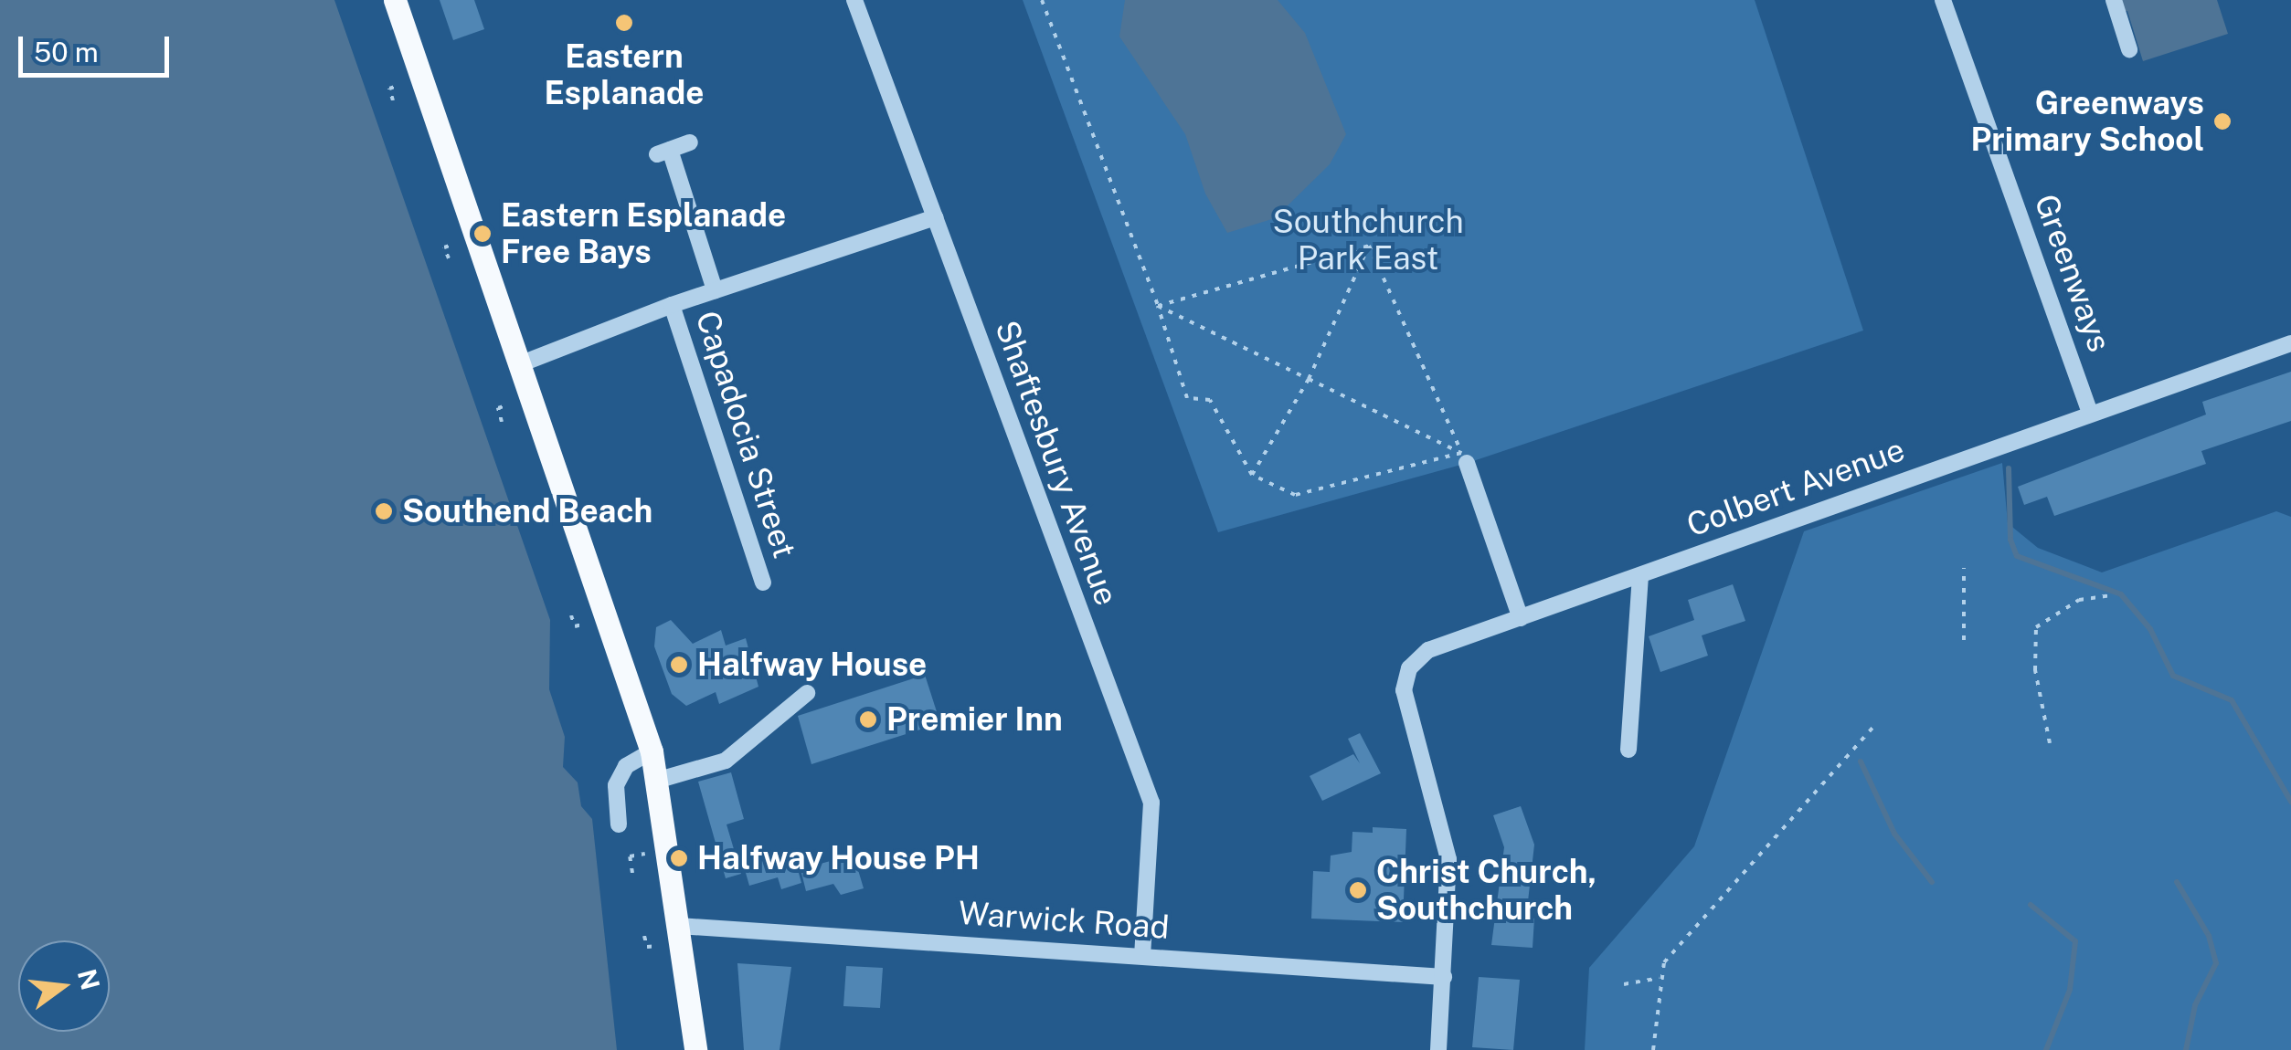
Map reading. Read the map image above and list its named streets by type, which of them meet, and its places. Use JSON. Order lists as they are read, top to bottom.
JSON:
{
  "streets": {
    "street": [
      "Greenways",
      "Capadocia Street",
      "Shaftesbury Avenue",
      "Colbert Avenue",
      "Warwick Road"
    ]
  },
  "crossings": [
    ["Greenways", "Colbert Avenue"],
    ["Shaftesbury Avenue", "Warwick Road"],
    ["Colbert Avenue", "Warwick Road"]
  ],
  "parks": ["Southchurch Park East"],
  "places": [
    "Eastern Esplanade",
    "Greenways Primary School",
    "Eastern Esplanade Free Bays",
    "Southend Beach",
    "Halfway House",
    "Premier Inn",
    "Halfway House PH",
    "Christ Church, Southchurch"
  ],
  "scale_bar": "50 m",
  "north": "right"
}
